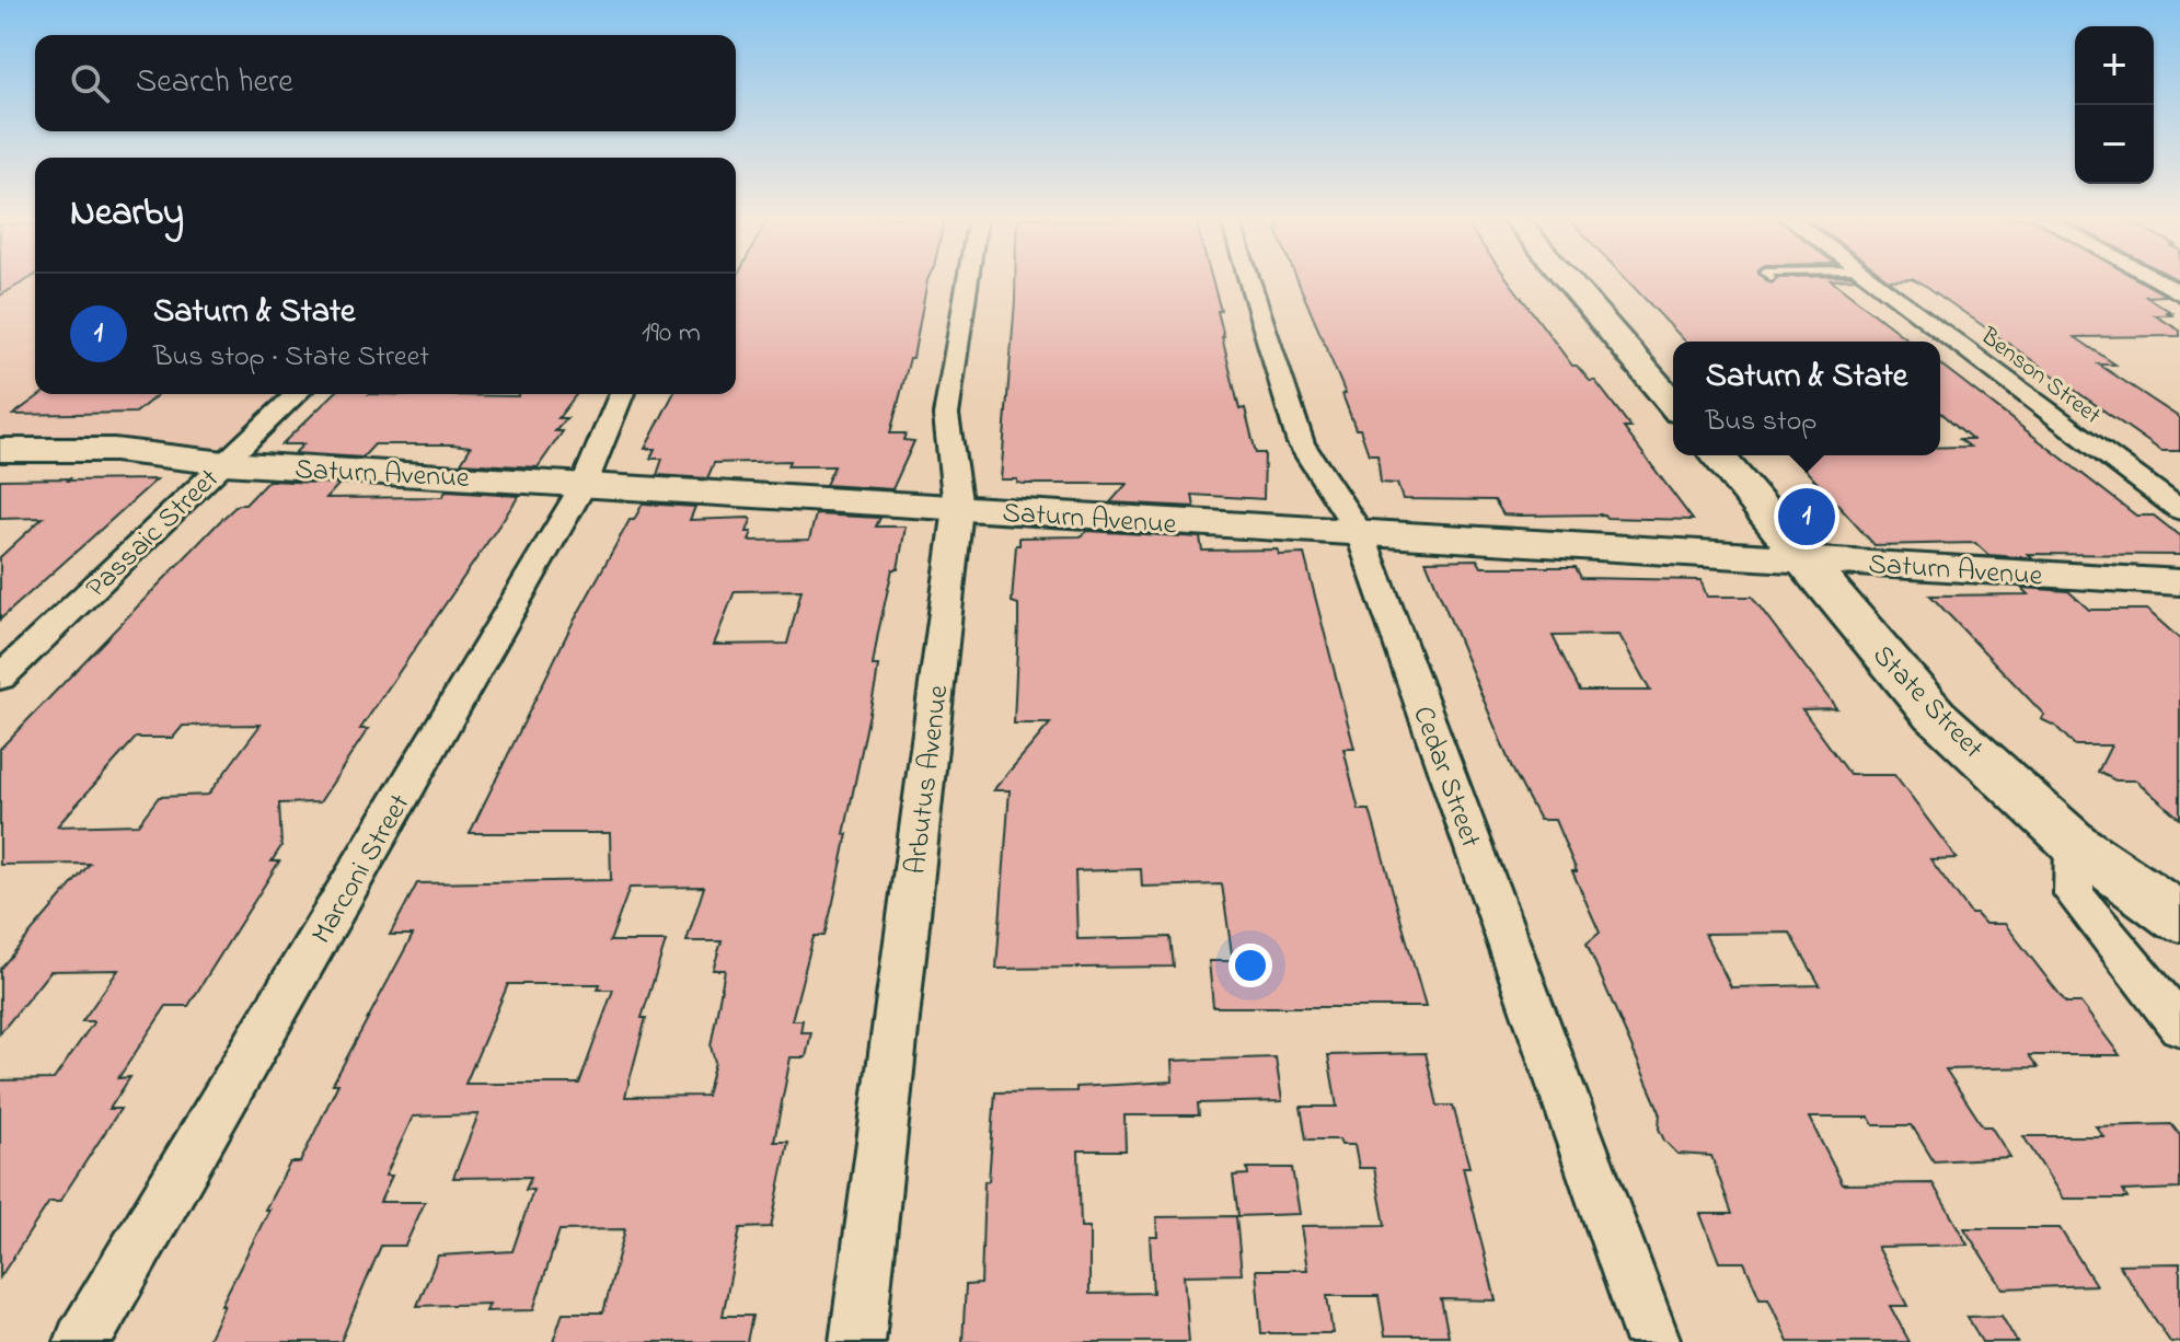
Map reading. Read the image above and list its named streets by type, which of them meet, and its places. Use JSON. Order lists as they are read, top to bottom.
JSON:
{
  "streets": {
    "street": [
      "Benson Street",
      "Saturn Avenue",
      "Passaic Street",
      "State Street",
      "Cedar Street",
      "Arbutus Avenue",
      "Marconi Street"
    ]
  },
  "crossings": [
    ["Saturn Avenue", "Passaic Street"],
    ["Saturn Avenue", "State Street"],
    ["Saturn Avenue", "Cedar Street"],
    ["Saturn Avenue", "Arbutus Avenue"],
    ["Saturn Avenue", "Marconi Street"]
  ],
  "page": {
    "map_buttons": ["+", "−"],
    "search": "Search here",
    "heading": "Nearby",
    "list": [
      {
        "mark": "1",
        "name": "Saturn & State",
        "note": "Bus stop · State Street",
        "value": "190 m"
      }
    ],
    "popup": ["Saturn & State", "Bus stop"],
    "pins": "1"
  }
}
